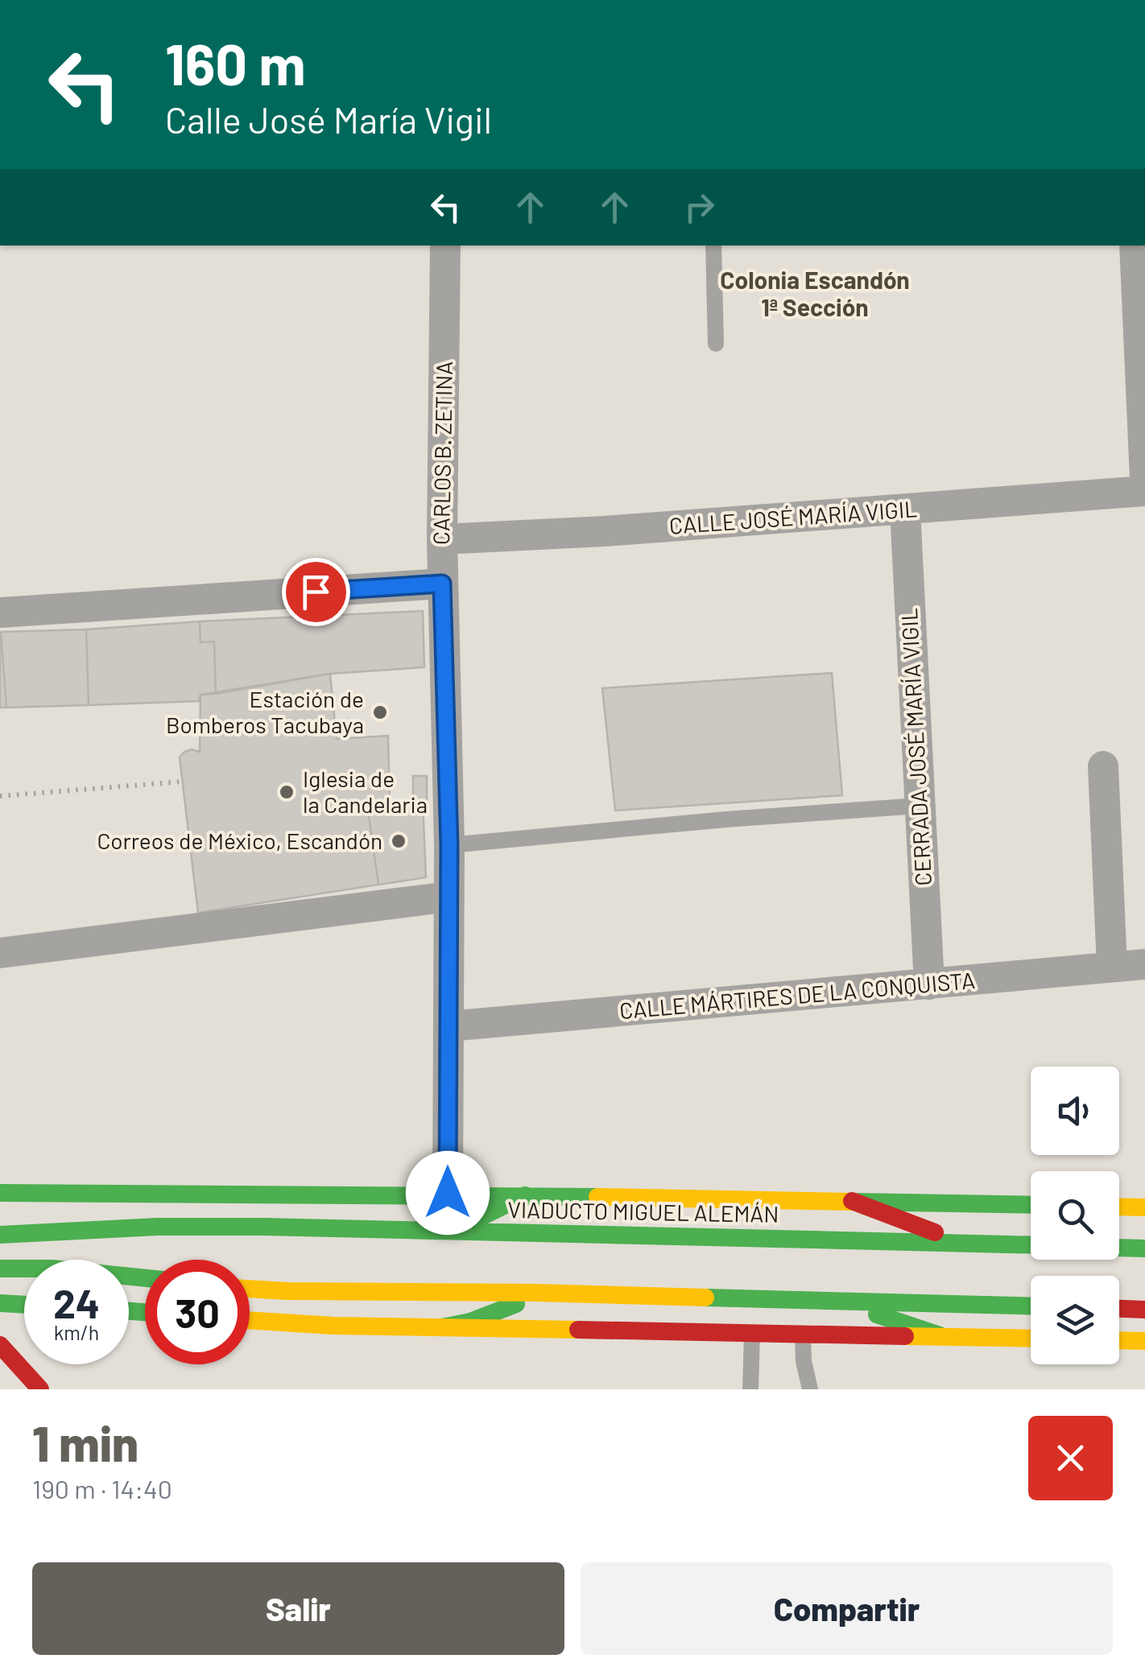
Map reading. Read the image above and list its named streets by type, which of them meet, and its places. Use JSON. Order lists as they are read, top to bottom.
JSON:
{
  "streets": {
    "main road": ["VIADUCTO MIGUEL ALEMÁN"],
    "street": [
      "CARLOS B. ZETINA",
      "CALLE JOSÉ MARÍA VIGIL",
      "CERRADA JOSÉ MARÍA VIGIL",
      "CALLE MÁRTIRES DE LA CONQUISTA"
    ]
  },
  "crossings": [
    ["CARLOS B. ZETINA", "CALLE JOSÉ MARÍA VIGIL"],
    ["CARLOS B. ZETINA", "CALLE MÁRTIRES DE LA CONQUISTA"],
    ["CARLOS B. ZETINA", "VIADUCTO MIGUEL ALEMÁN"],
    ["CALLE JOSÉ MARÍA VIGIL", "CERRADA JOSÉ MARÍA VIGIL"],
    ["CERRADA JOSÉ MARÍA VIGIL", "CALLE MÁRTIRES DE LA CONQUISTA"]
  ],
  "districts": ["Colonia Escandón 1ª Sección"],
  "places": ["Estación de Bomberos Tacubaya", "Iglesia de la Candelaria", "Correos de México, Escandón"],
  "page": {
    "turn": ["160 m", "Calle José María Vigil"],
    "speed": "24 km/h",
    "limit": "30",
    "heading": ["1 min", "190 m · 14:40"],
    "buttons": ["Salir", "Compartir"]
  }
}
